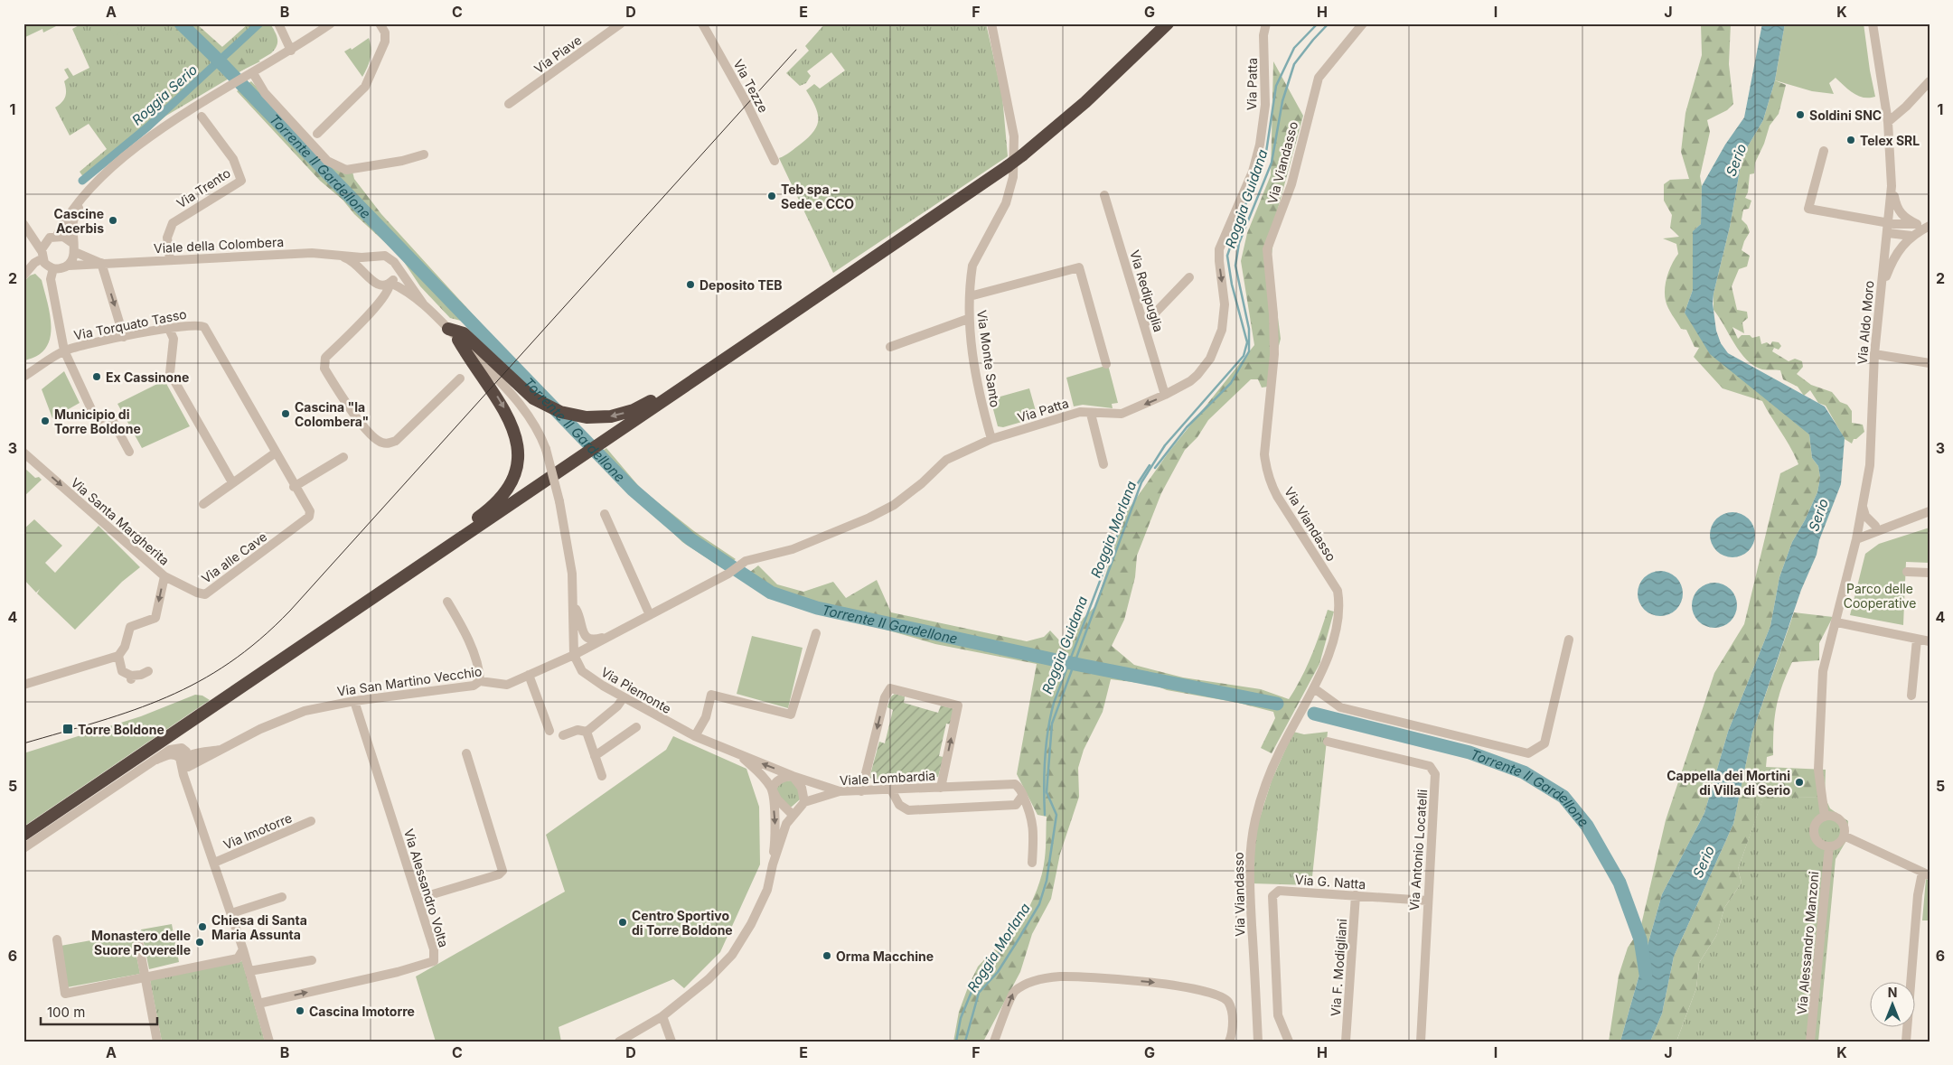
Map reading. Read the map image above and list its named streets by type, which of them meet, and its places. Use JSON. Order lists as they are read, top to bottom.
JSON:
{
  "streets": {
    "street": [
      "Via Piave",
      "Via Patta",
      "Via Tezze",
      "Via Viandasso",
      "Via Trento",
      "Viale della Colombera",
      "Via Redipuglia",
      "Via Aldo Moro",
      "Via Torquato Tasso",
      "Via Monte Santo",
      "Via Santa Margherita",
      "Via alle Cave",
      "Via San Martino Vecchio",
      "Via Piemonte",
      "Viale Lombardia",
      "Via Imotorre",
      "Via Antonio Locatelli",
      "Via G. Natta",
      "Via Alessandro Volta",
      "Via Alessandro Manzoni",
      "Via F. Modigliani"
    ]
  },
  "crossings": [
    ["Via Patta", "Via Redipuglia"],
    ["Via Patta", "Via Monte Santo"],
    ["Via Patta", "Via San Martino Vecchio"],
    ["Via Trento", "Viale della Colombera"],
    ["Via Torquato Tasso", "Via alle Cave"],
    ["Via Monte Santo", "Via San Martino Vecchio"],
    ["Via Santa Margherita", "Via alle Cave"],
    ["Via San Martino Vecchio", "Via Piemonte"],
    ["Via San Martino Vecchio", "Via Imotorre"],
    ["Via San Martino Vecchio", "Via Alessandro Volta"],
    ["Via Piemonte", "Viale Lombardia"],
    ["Via Imotorre", "Via Alessandro Volta"],
    ["Via Antonio Locatelli", "Via G. Natta"],
    ["Via G. Natta", "Via F. Modigliani"]
  ],
  "one_way": ["Via Patta"],
  "water": [
    "Roggia Serio",
    "Serio",
    "Torrente Il Gardellone",
    "Roggia Guidana",
    "Roggia Morlana"
  ],
  "parks": ["Parco delle Cooperative"],
  "places": {
    "other": [
      "Soldini SNC",
      "Telex SRL",
      "Teb spa - Sede e CCO",
      "Cascine Acerbis",
      "Deposito TEB",
      "Ex Cassinone",
      "Cascina \"la Colombera\"",
      "Municipio di Torre Boldone",
      "Cappella dei Mortini di Villa di Serio",
      "Centro Sportivo di Torre Boldone",
      "Chiesa di Santa Maria Assunta",
      "Monastero delle Suore Poverelle",
      "Orma Macchine",
      "Cascina Imotorre"
    ],
    "transit": ["Torre Boldone"]
  },
  "scale_bar": "100 m",
  "north": "top",
  "grid": {
    "columns": [
      "A",
      "B",
      "C",
      "D",
      "E",
      "F",
      "G",
      "H",
      "I",
      "J",
      "K"
    ],
    "rows": [
      "1",
      "2",
      "3",
      "4",
      "5",
      "6"
    ]
  }
}
